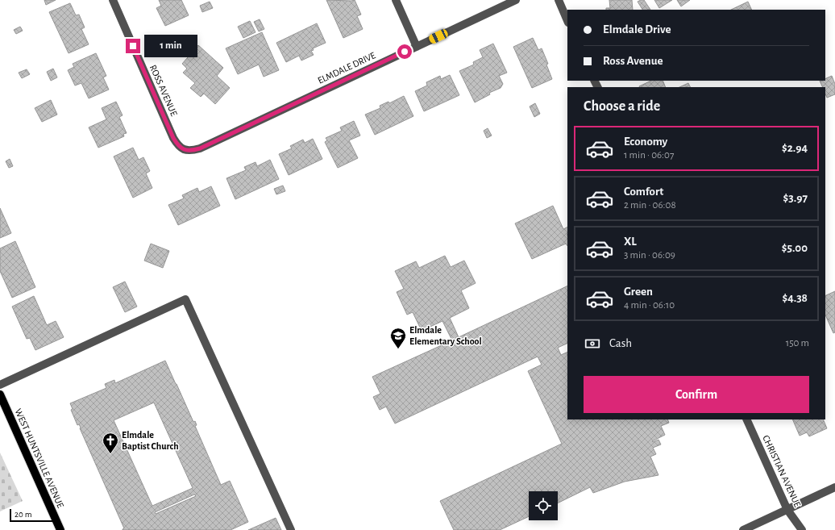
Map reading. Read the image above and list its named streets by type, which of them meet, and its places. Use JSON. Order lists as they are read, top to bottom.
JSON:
{
  "streets": {
    "main road": ["WEST HUNTSVILLE AVENUE"],
    "street": ["ELMDALE DRIVE", "ROSS AVENUE", "CHRISTIAN AVENUE"]
  },
  "crossings": [
    ["ELMDALE DRIVE", "ROSS AVENUE"]
  ],
  "places": {
    "school or university": ["Elmdale Elementary School"],
    "church": ["Elmdale Baptist Church"]
  },
  "scale_bar": "20 m",
  "page": {
    "banner": ["Elmdale Drive", "Ross Avenue"],
    "bubble": "1 min",
    "heading": "Choose a ride",
    "list": [
      {
        "name": "Economy",
        "note": "1 min · 06:07",
        "value": "$2.94"
      },
      {
        "name": "Comfort",
        "note": "2 min · 06:08",
        "value": "$3.97"
      },
      {
        "name": "XL",
        "note": "3 min · 06:09",
        "value": "$5.00"
      },
      {
        "name": "Green",
        "note": "4 min · 06:10",
        "value": "$4.38"
      }
    ],
    "pay": ["Cash", "150 m"],
    "buttons": "Confirm",
    "scale": "20 m"
  }
}
